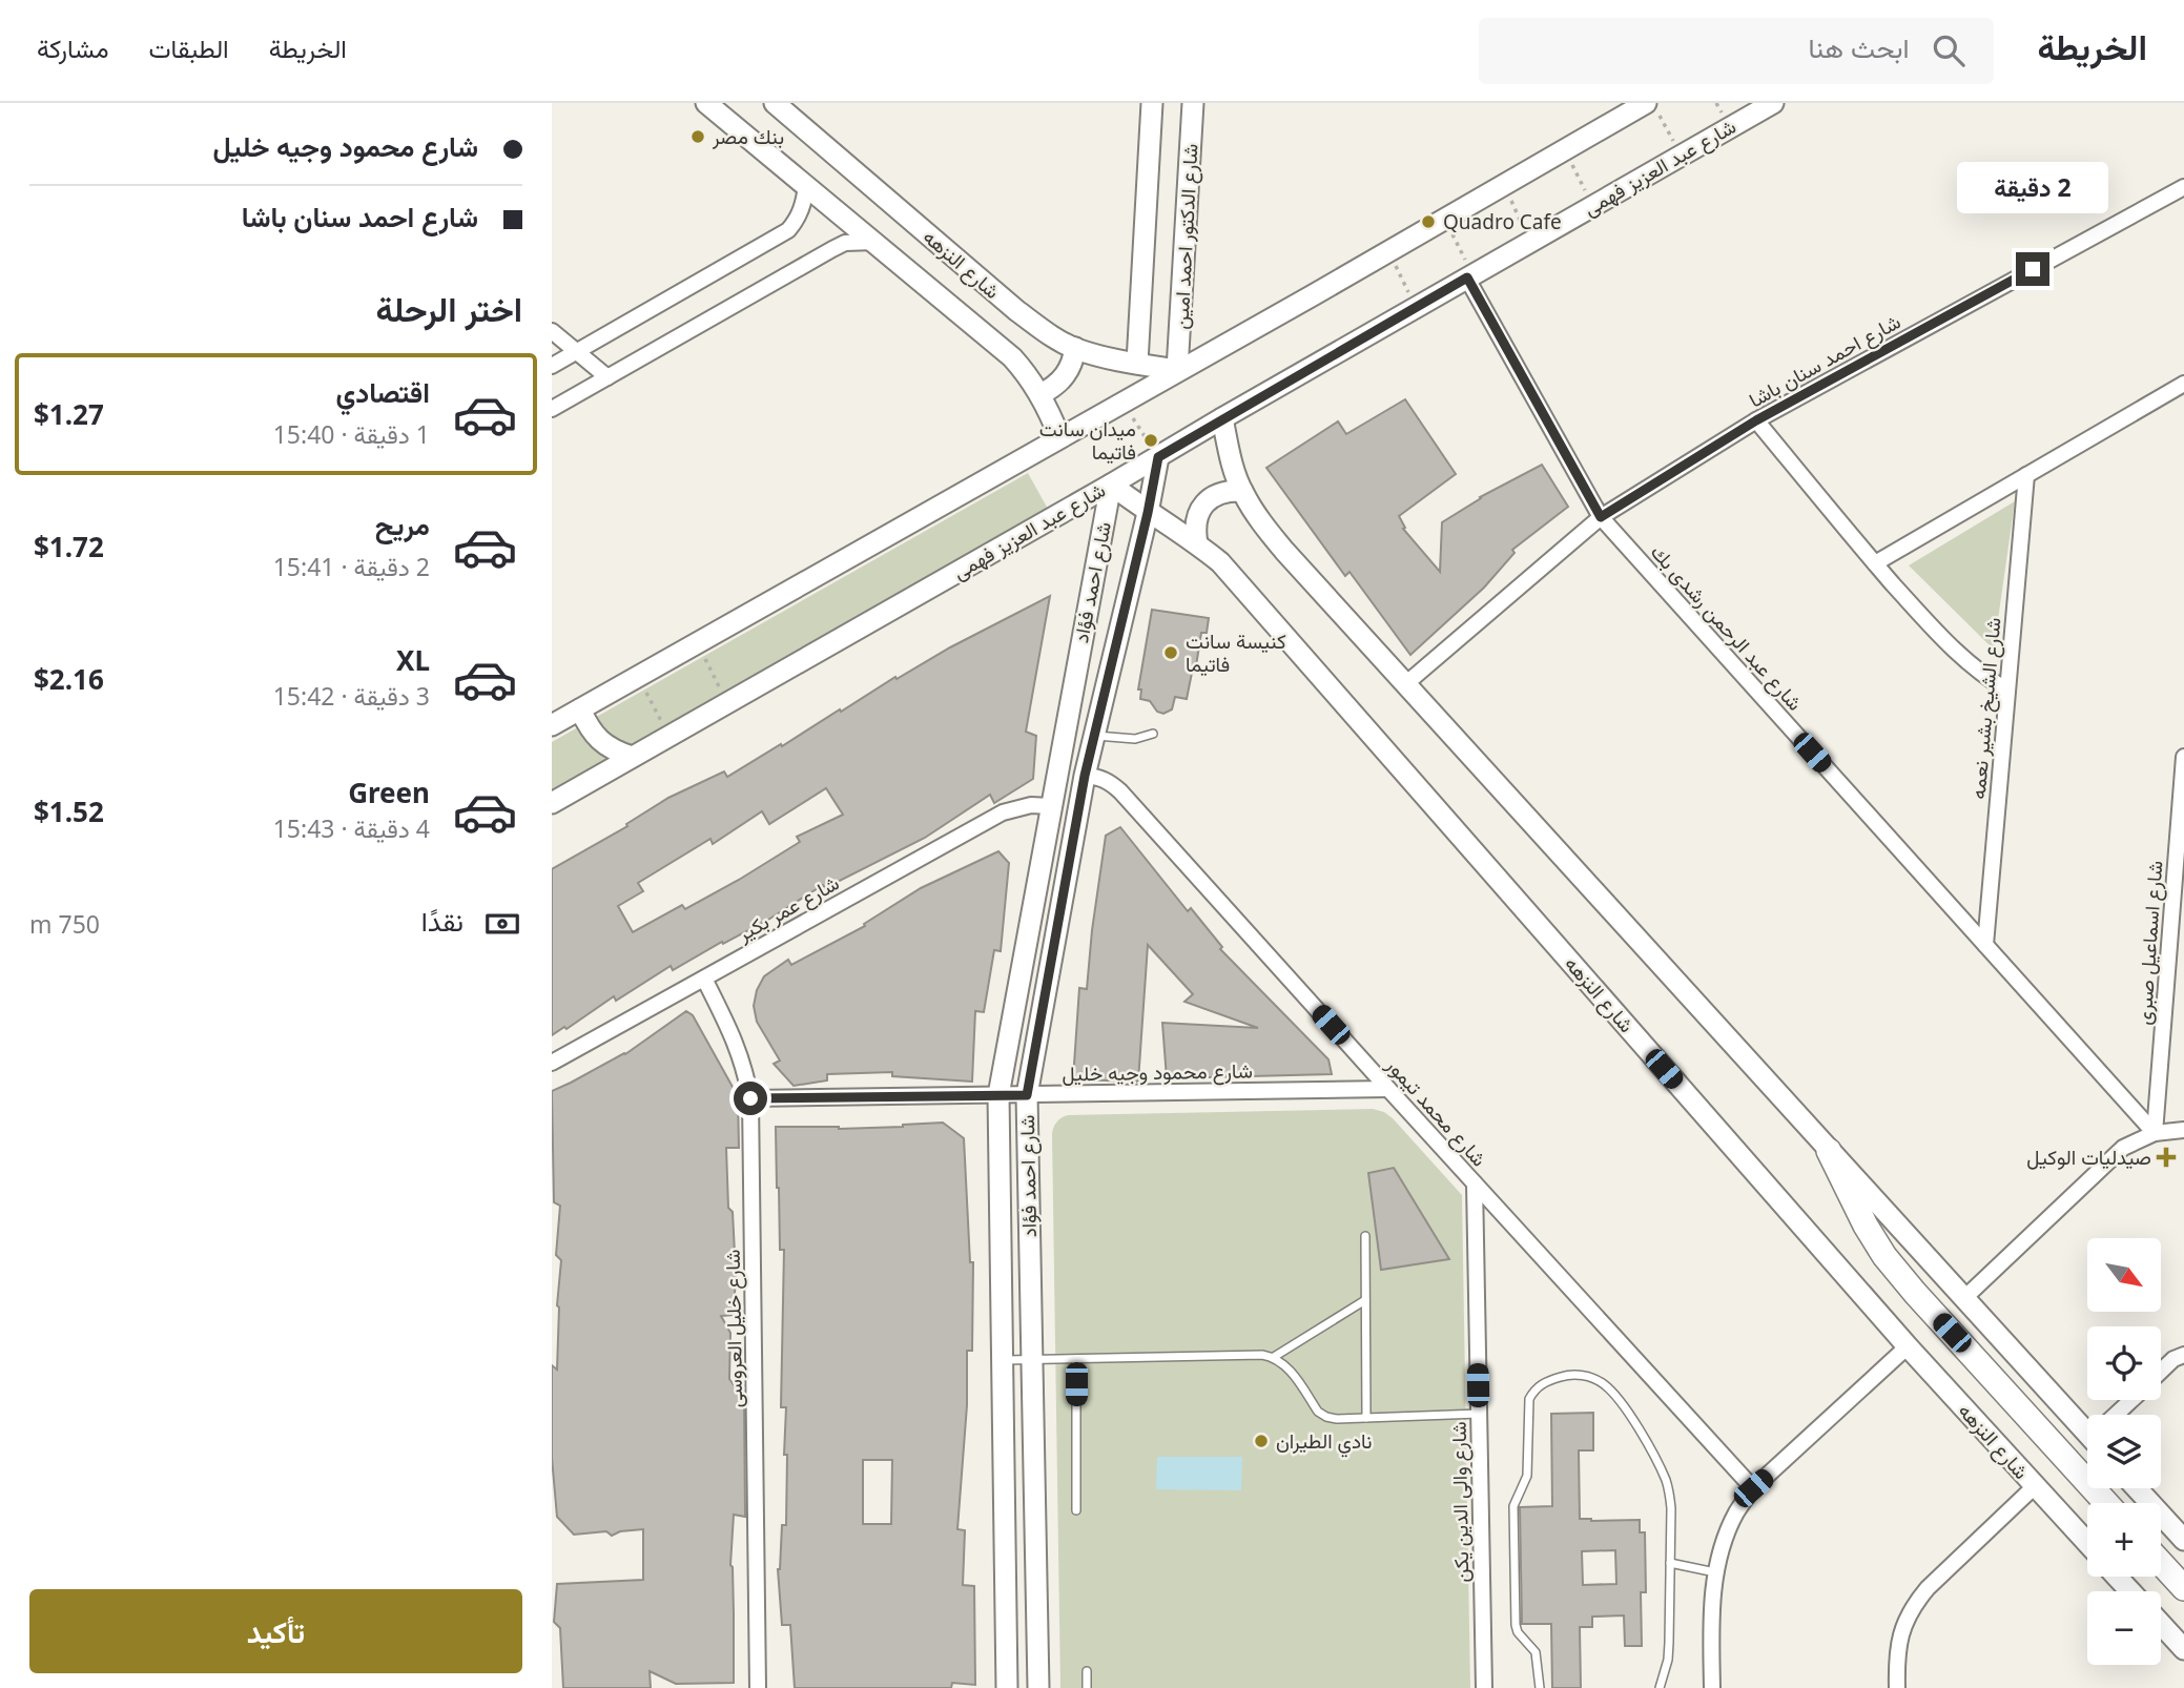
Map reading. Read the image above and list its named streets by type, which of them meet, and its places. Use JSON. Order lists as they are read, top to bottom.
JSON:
{
  "streets": {
    "main road": [
      "شارع عبد العزيز فهمى",
      "شارع الدكتور احمد امين",
      "شارع النزهه",
      "شارع احمد فؤاد"
    ],
    "street": [
      "شارع احمد سنان باشا",
      "شارع عبد الرحمن رشدى بك",
      "شارع الشيخ بشير نعمه",
      "شارع عمر بكير",
      "شارع اسماعيل صبرى",
      "شارع محمود وجيه خليل",
      "شارع محمد تيمور",
      "شارع خليل العروسى",
      "شارع والى الدين يكن"
    ]
  },
  "crossings": [
    ["شارع عبد العزيز فهمى", "شارع النزهه"],
    ["شارع عبد العزيز فهمى", "شارع احمد فؤاد"],
    ["شارع عبد العزيز فهمى", "شارع عبد الرحمن رشدى بك"],
    ["شارع الدكتور احمد امين", "شارع النزهه"],
    ["شارع النزهه", "شارع احمد فؤاد"],
    ["شارع احمد سنان باشا", "شارع عبد الرحمن رشدى بك"],
    ["شارع احمد فؤاد", "شارع عمر بكير"],
    ["شارع احمد فؤاد", "شارع محمود وجيه خليل"],
    ["شارع احمد فؤاد", "شارع محمد تيمور"],
    ["شارع عبد الرحمن رشدى بك", "شارع الشيخ بشير نعمه"],
    ["شارع عبد الرحمن رشدى بك", "شارع اسماعيل صبرى"],
    ["شارع عمر بكير", "شارع خليل العروسى"],
    ["شارع محمود وجيه خليل", "شارع محمد تيمور"],
    ["شارع محمود وجيه خليل", "شارع خليل العروسى"],
    ["شارع محمد تيمور", "شارع والى الدين يكن"]
  ],
  "places": {
    "other": [
      "بنك مصر",
      "Quadro Cafe",
      "ميدان سانت فاتيما",
      "كنيسة سانت فاتيما",
      "نادي الطيران"
    ],
    "health": ["صيدليات الوكيل"]
  },
  "north": "bottom right",
  "page": {
    "header": "الخريطة",
    "search": "ابحث هنا",
    "nav": ["الخريطة", "الطبقات", "مشاركة"],
    "banner": ["شارع محمود وجيه خليل", "شارع احمد سنان باشا"],
    "bubble": "2 دقيقة",
    "heading": "اختر الرحلة",
    "list": [
      {
        "name": "اقتصادي",
        "note": "1 دقيقة · 15:40",
        "value": "$1.27"
      },
      {
        "name": "مريح",
        "note": "2 دقيقة · 15:41",
        "value": "$1.72"
      },
      {
        "name": "XL",
        "note": "3 دقيقة · 15:42",
        "value": "$2.16"
      },
      {
        "name": "Green",
        "note": "4 دقيقة · 15:43",
        "value": "$1.52"
      }
    ],
    "pay": ["نقدًا", "750 m"],
    "map_buttons": ["+", "−"],
    "buttons": "تأكيد"
  }
}
